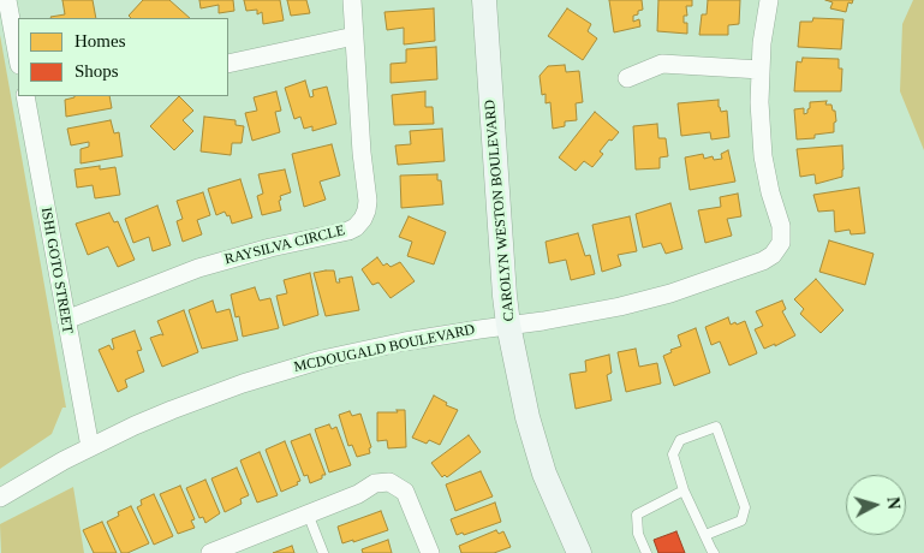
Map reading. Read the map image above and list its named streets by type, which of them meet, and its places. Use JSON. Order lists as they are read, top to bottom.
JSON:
{
  "streets": {
    "street": [
      "CAROLYN WESTON BOULEVARD",
      "RAYSILVA CIRCLE",
      "ISHI GOTO STREET",
      "MCDOUGALD BOULEVARD"
    ]
  },
  "crossings": [
    ["CAROLYN WESTON BOULEVARD", "MCDOUGALD BOULEVARD"],
    ["RAYSILVA CIRCLE", "ISHI GOTO STREET"],
    ["ISHI GOTO STREET", "MCDOUGALD BOULEVARD"]
  ],
  "legend": ["Homes", "Shops"],
  "north": "right"
}
